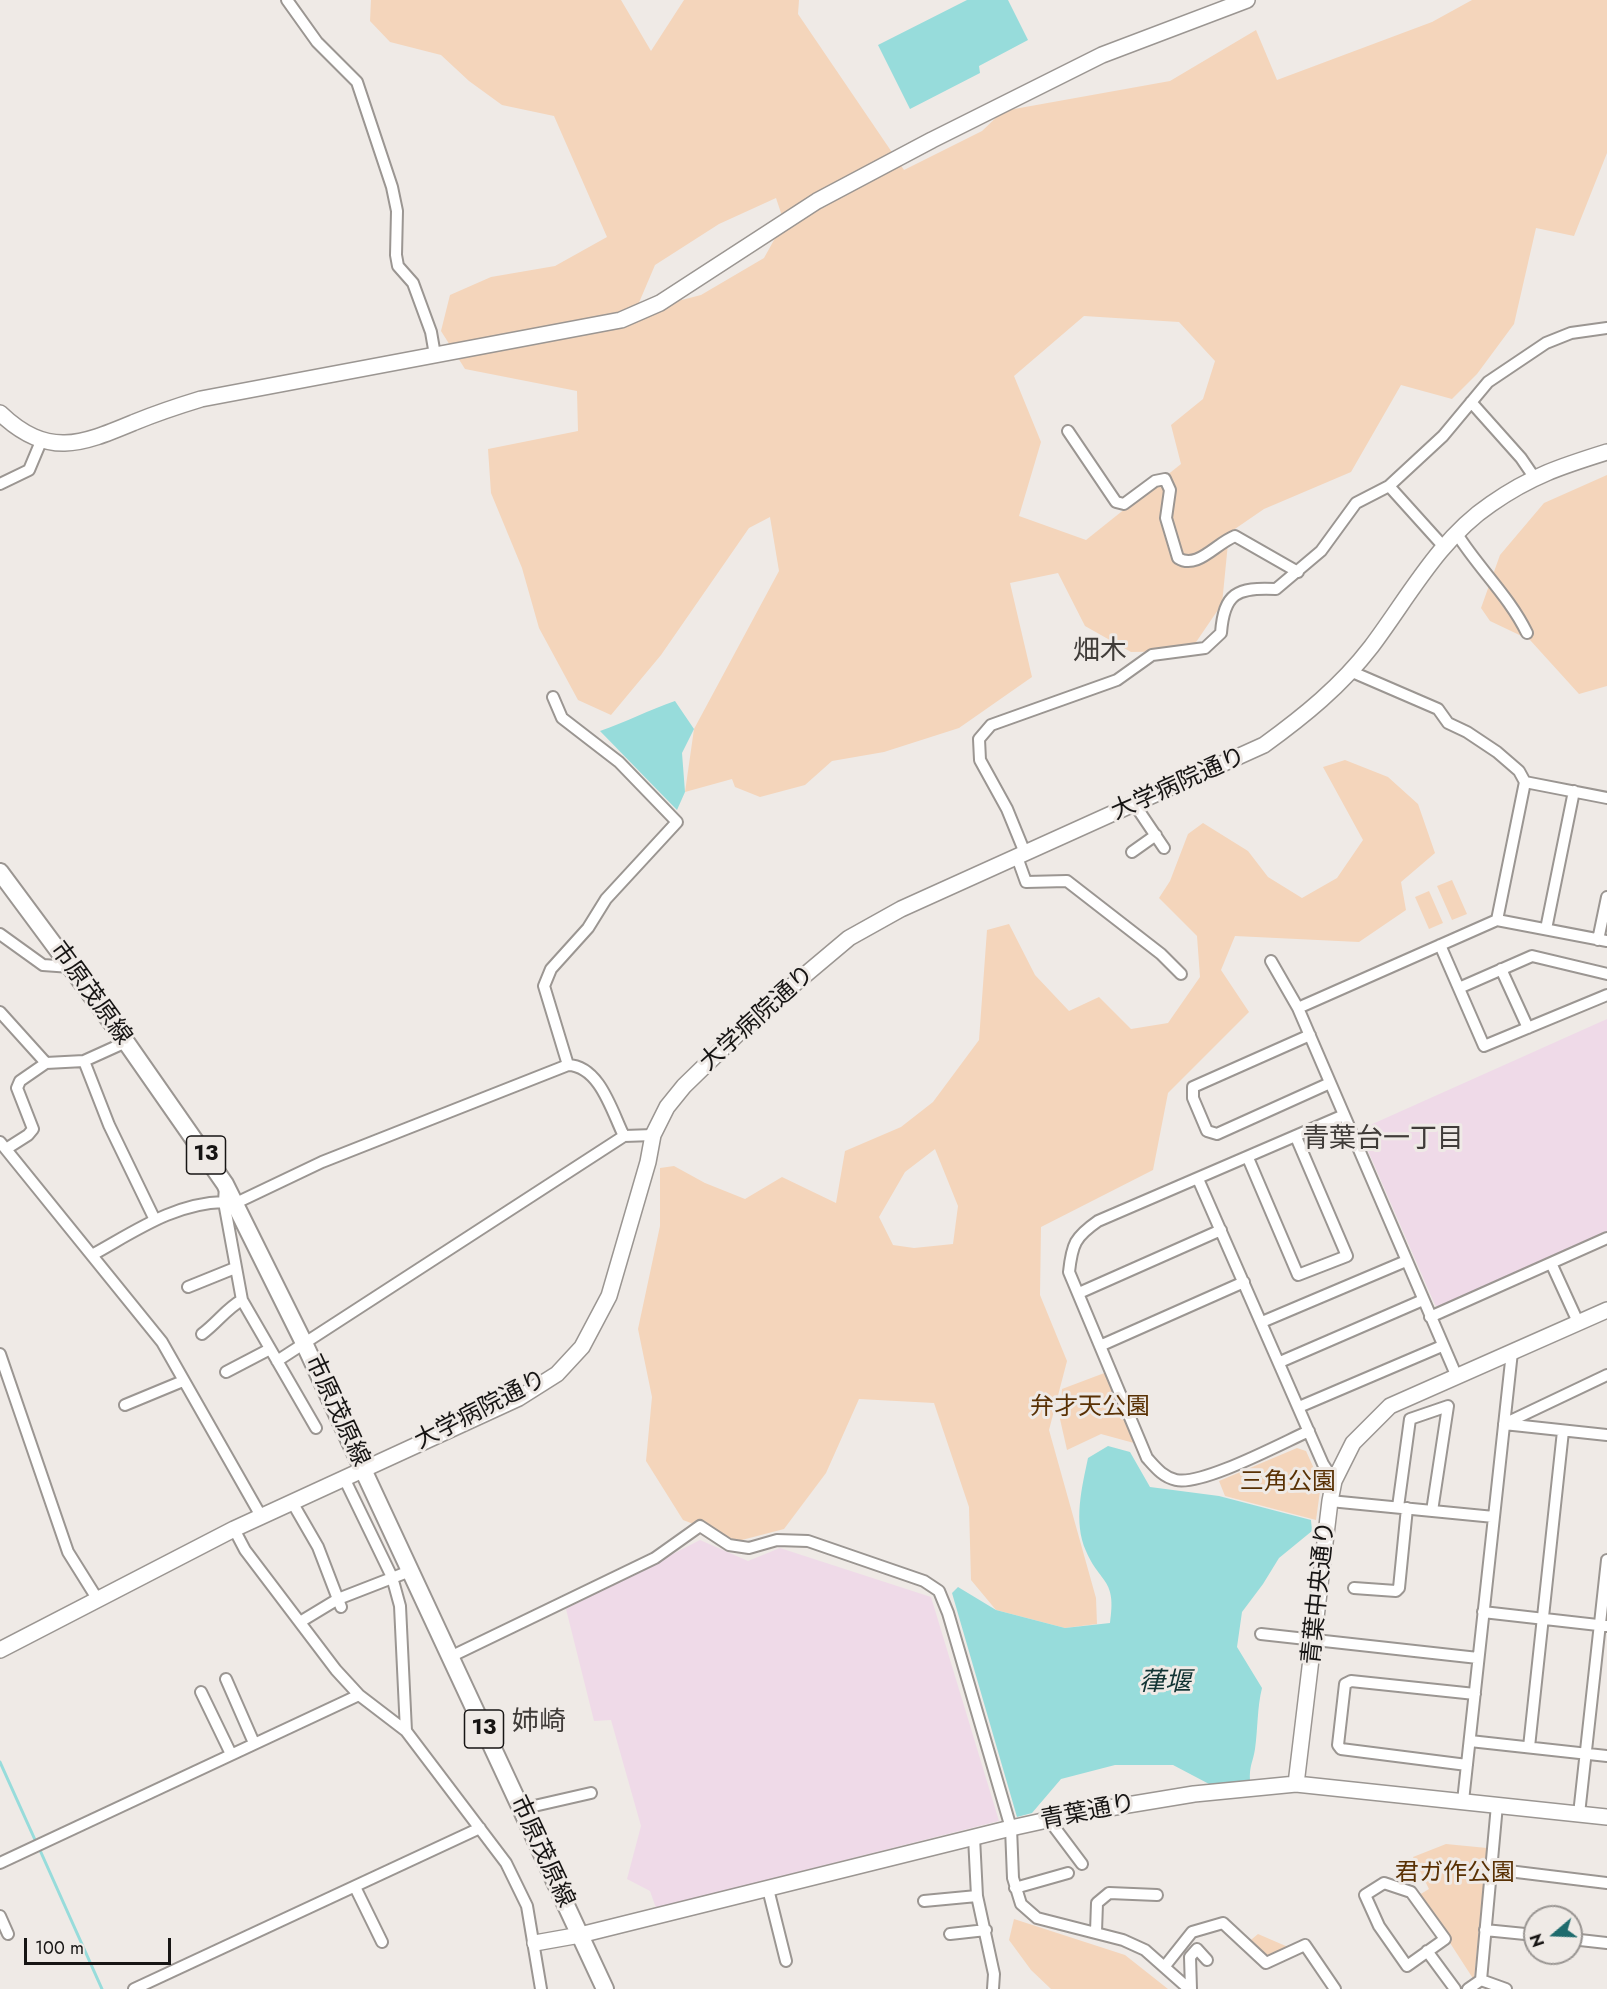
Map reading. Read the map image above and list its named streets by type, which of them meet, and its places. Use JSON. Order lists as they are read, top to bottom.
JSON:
{
  "streets": {
    "main road": ["市原茂原線", "13"],
    "street": ["大学病院通り", "青葉中央通り", "青葉通り"]
  },
  "crossings": [
    ["大学病院通り", "市原茂原線"],
    ["市原茂原線", "青葉通り"],
    ["青葉中央通り", "青葉通り"]
  ],
  "districts": ["畑木", "青葉台一丁目", "姉崎"],
  "water": ["葎堰"],
  "parks": ["弁才天公園", "三角公園", "君ガ作公園"],
  "scale_bar": "100 m",
  "north": "left"
}
